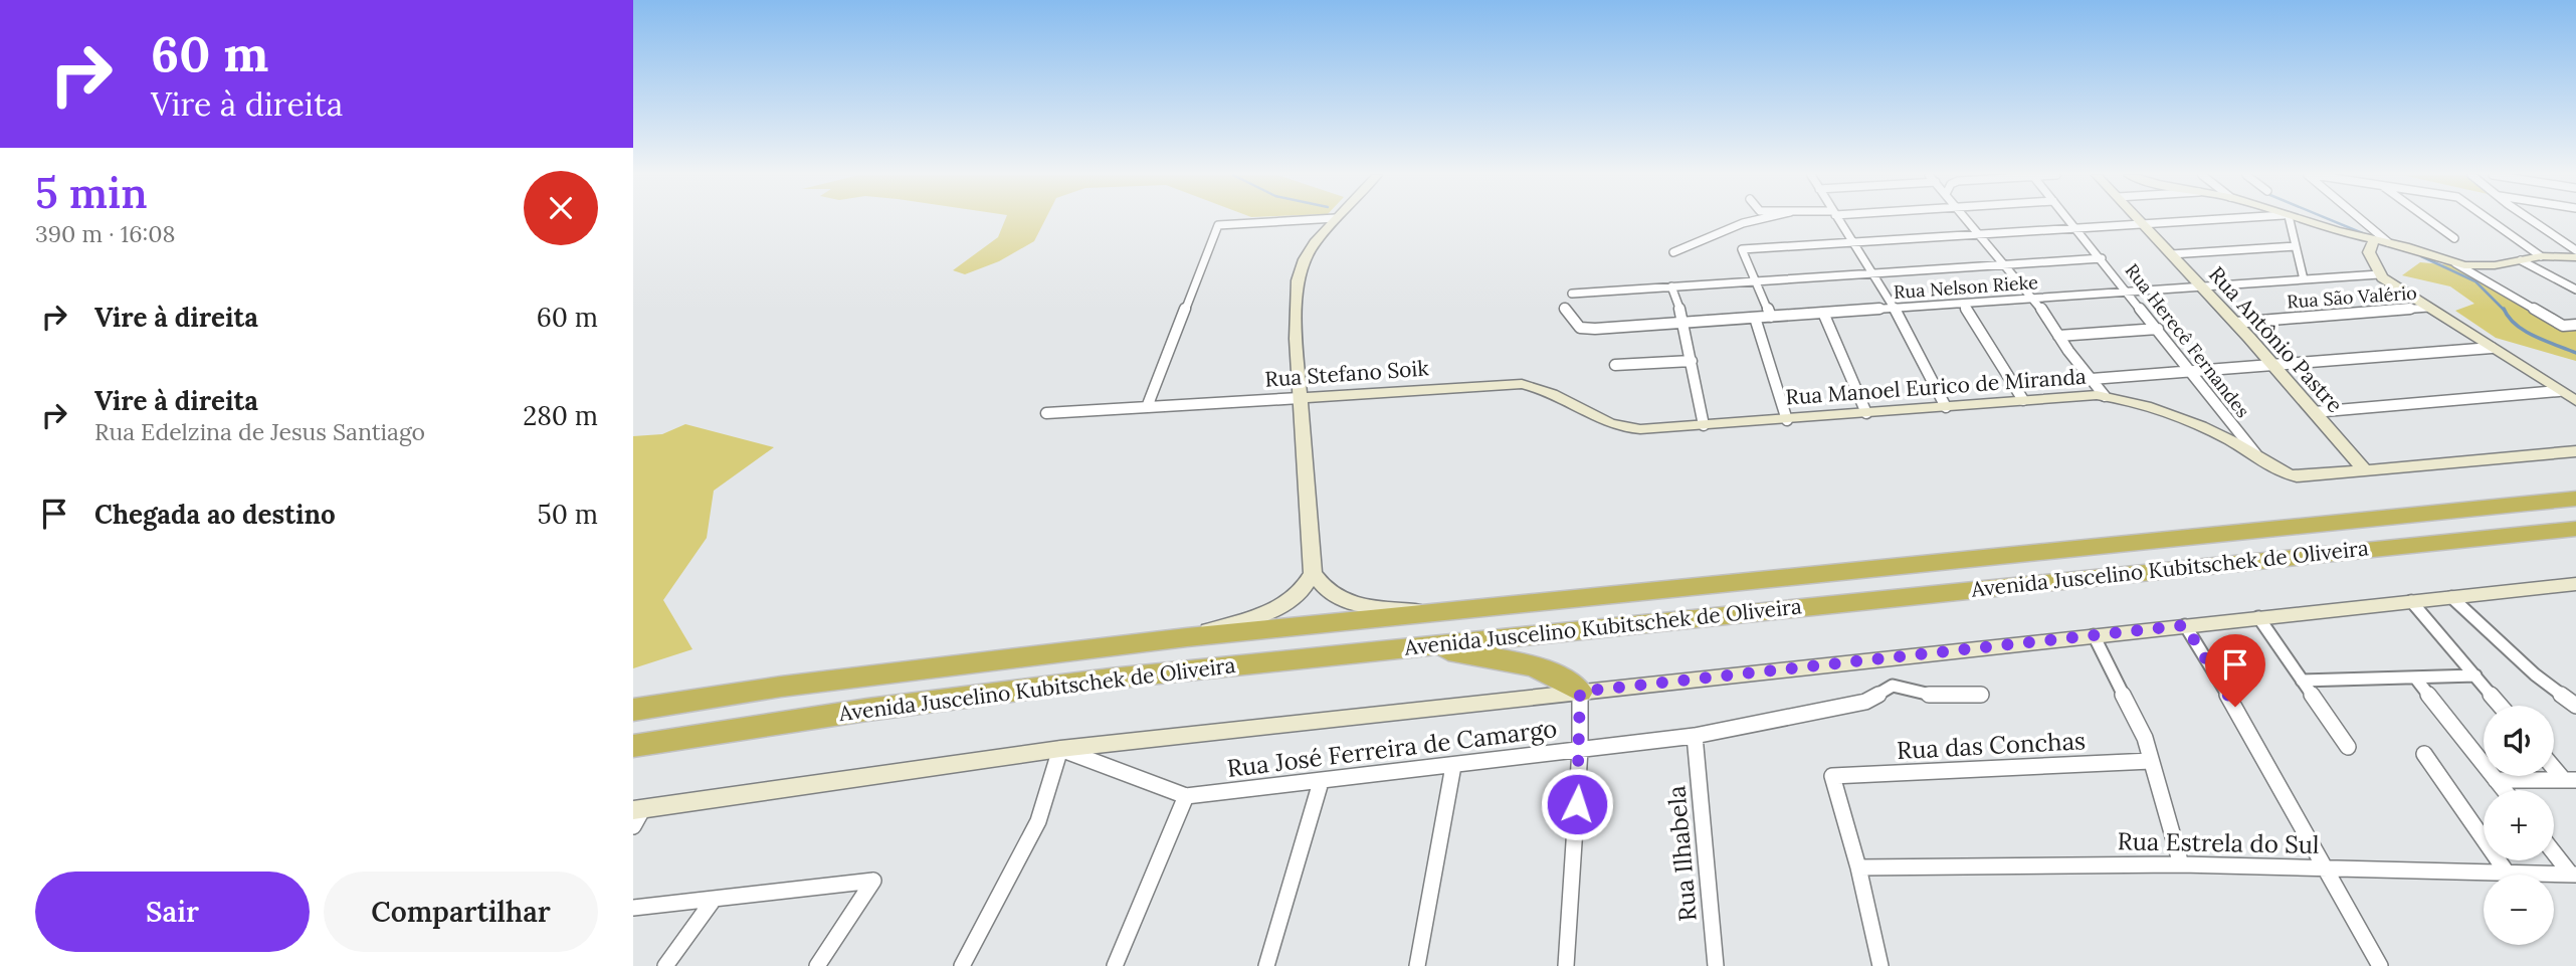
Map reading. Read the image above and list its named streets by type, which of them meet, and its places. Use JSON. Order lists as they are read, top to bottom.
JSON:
{
  "streets": {
    "highway": ["Avenida Juscelino Kubitschek de Oliveira"],
    "street": [
      "Rua Nelson Rieke",
      "Rua São Valério",
      "Rua Antônio Pastre",
      "Rua Herecê Fernandes",
      "Rua Stefano Soik",
      "Rua Manoel Eurico de Miranda",
      "Rua das Conchas",
      "Rua José Ferreira de Camargo",
      "Rua Estrela do Sul",
      "Rua Ilhabela"
    ]
  },
  "crossings": [
    ["Rua Nelson Rieke", "Rua Antônio Pastre"],
    ["Rua Nelson Rieke", "Rua Herecê Fernandes"],
    ["Rua São Valério", "Rua Antônio Pastre"],
    ["Rua Antônio Pastre", "Rua Manoel Eurico de Miranda"],
    ["Rua Herecê Fernandes", "Rua Manoel Eurico de Miranda"],
    ["Rua Stefano Soik", "Rua Manoel Eurico de Miranda"],
    ["Rua das Conchas", "Rua Estrela do Sul"],
    ["Rua José Ferreira de Camargo", "Rua Ilhabela"]
  ],
  "page": {
    "turn": ["60 m", "Vire à direita"],
    "heading": ["5 min", "390 m · 16:08"],
    "list": [
      {
        "name": "Vire à direita",
        "value": "60 m"
      },
      {
        "name": "Vire à direita",
        "note": "Rua Edelzina de Jesus Santiago",
        "value": "280 m"
      },
      {
        "name": "Chegada ao destino",
        "value": "50 m"
      }
    ],
    "map_buttons": ["+", "−"],
    "buttons": ["Sair", "Compartilhar"]
  }
}
